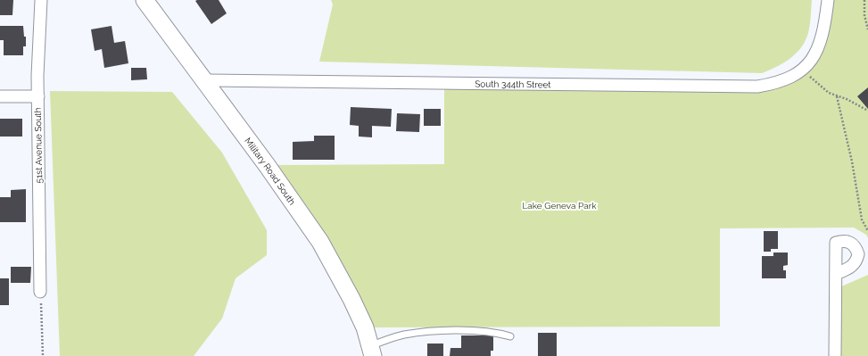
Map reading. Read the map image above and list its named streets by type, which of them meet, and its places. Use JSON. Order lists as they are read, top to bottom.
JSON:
{
  "streets": {
    "main road": ["Military Road South"],
    "street": ["South 344th Street", "51st Avenue South"]
  },
  "crossings": [
    ["South 344th Street", "Military Road South"]
  ],
  "parks": ["Lake Geneva Park"]
}
